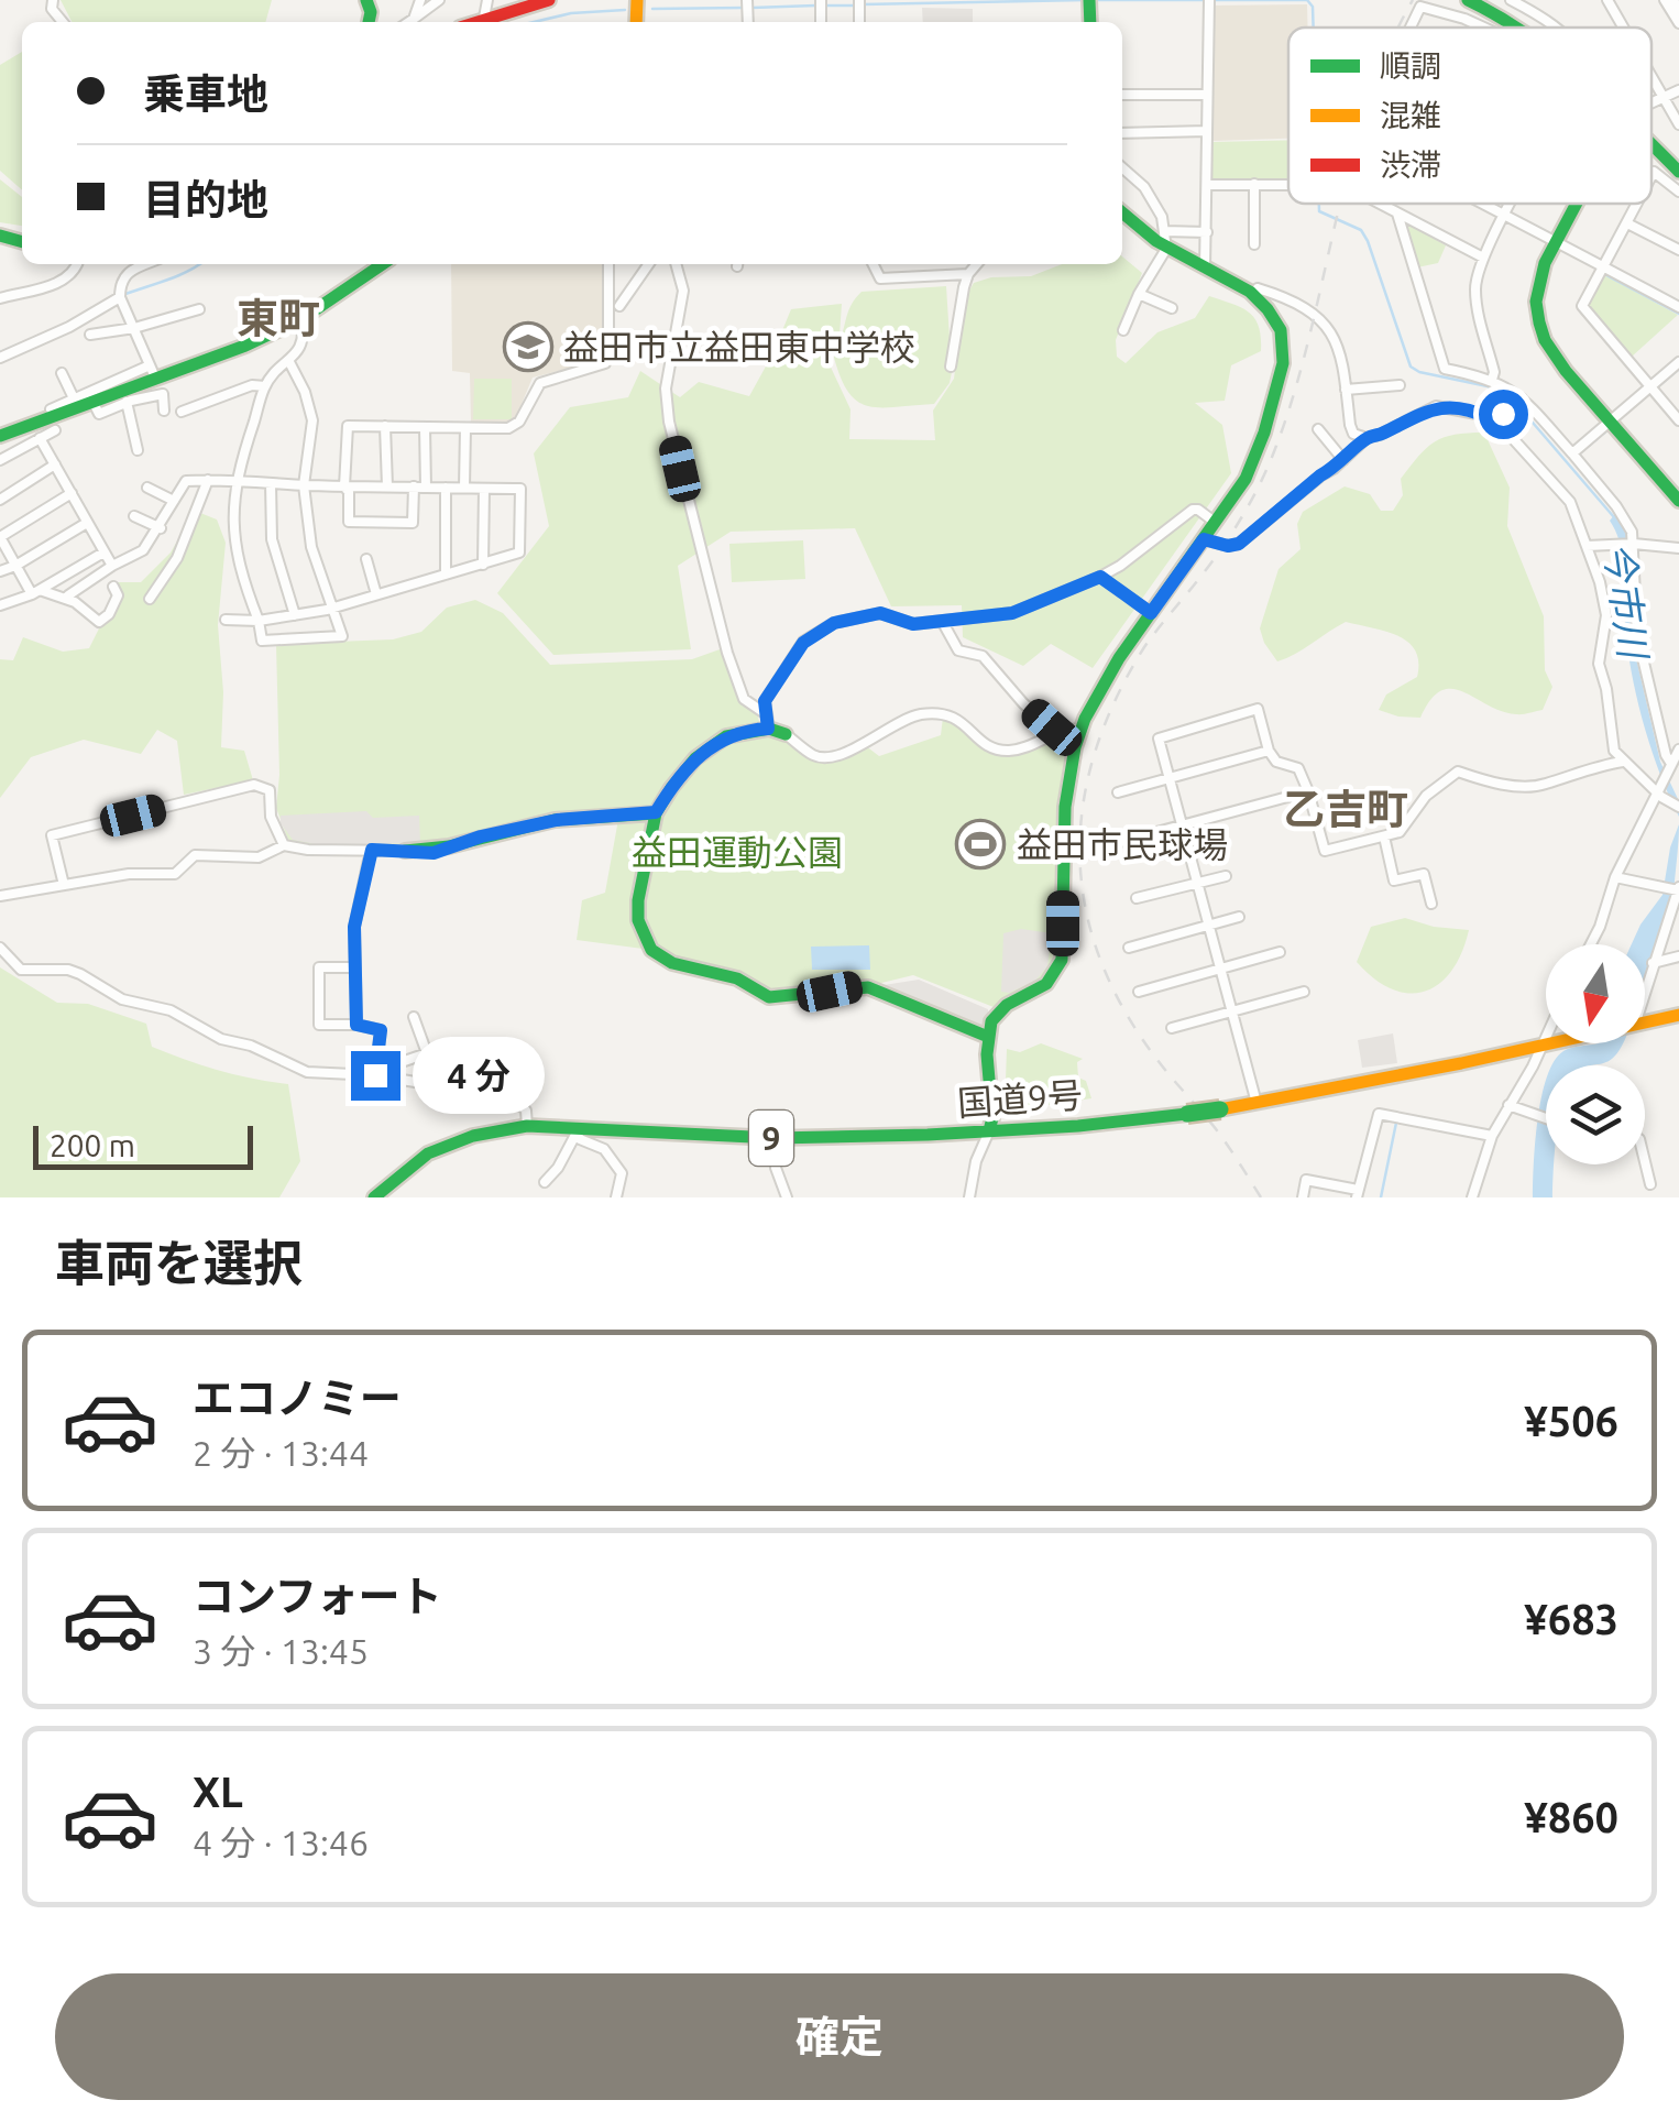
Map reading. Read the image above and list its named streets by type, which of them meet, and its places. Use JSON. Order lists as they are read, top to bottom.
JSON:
{
  "streets": {
    "main road": ["国道9号", "9"]
  },
  "districts": ["東町", "乙吉町"],
  "water": ["今市川"],
  "parks": ["益田運動公園"],
  "places": {
    "school or university": ["益田市立益田東中学校"],
    "sports": ["益田市民球場"]
  },
  "legend": ["順調", "混雑", "渋滞"],
  "scale_bar": "200 m",
  "north": "bottom",
  "page": {
    "banner": ["乗車地", "目的地"],
    "bubble": "4 分",
    "scale": "200 m",
    "heading": "車両を選択",
    "list": [
      {
        "name": "エコノミー",
        "note": "2 分 · 13:44",
        "value": "¥506"
      },
      {
        "name": "コンフォート",
        "note": "3 分 · 13:45",
        "value": "¥683"
      },
      {
        "name": "XL",
        "note": "4 分 · 13:46",
        "value": "¥860"
      }
    ],
    "buttons": "確定"
  }
}
